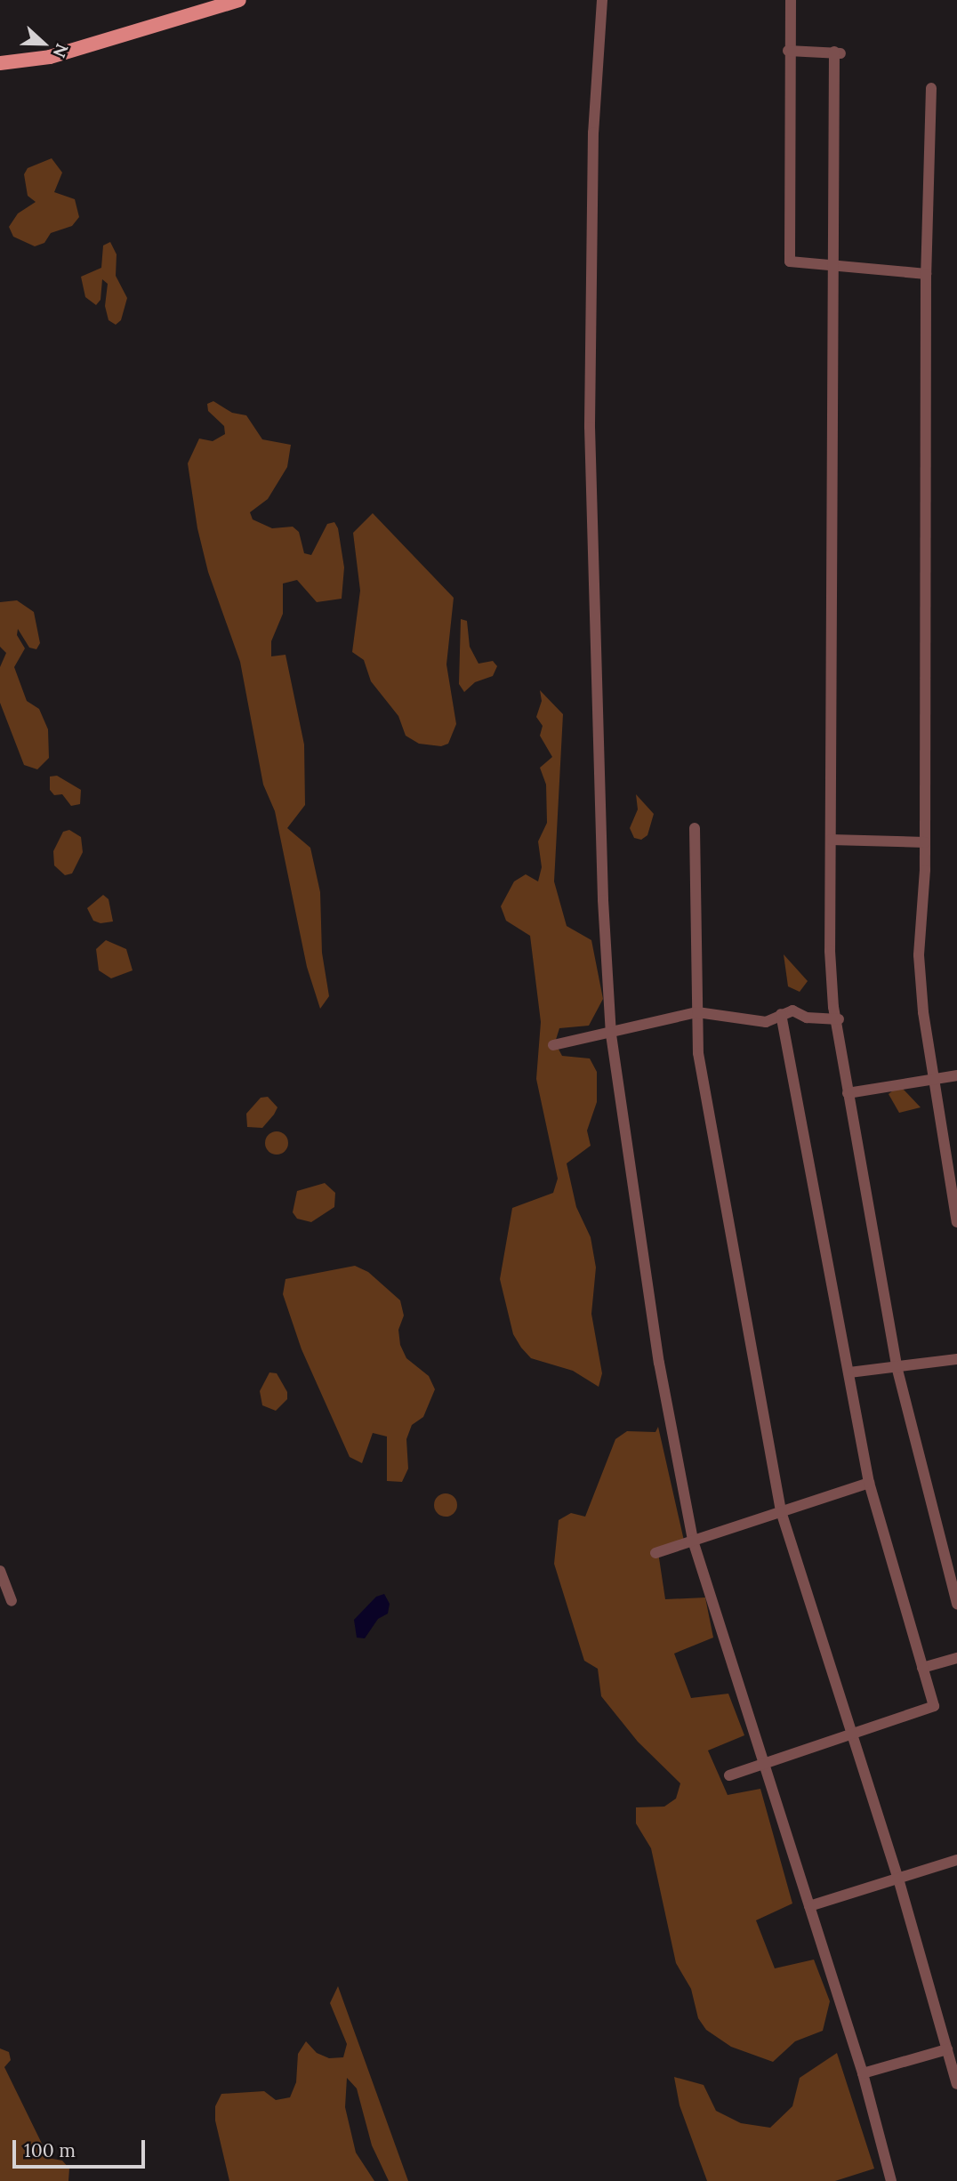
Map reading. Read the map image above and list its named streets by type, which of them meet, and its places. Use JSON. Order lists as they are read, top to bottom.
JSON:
{
  "scale_bar": "100 m",
  "north": "right"
}
